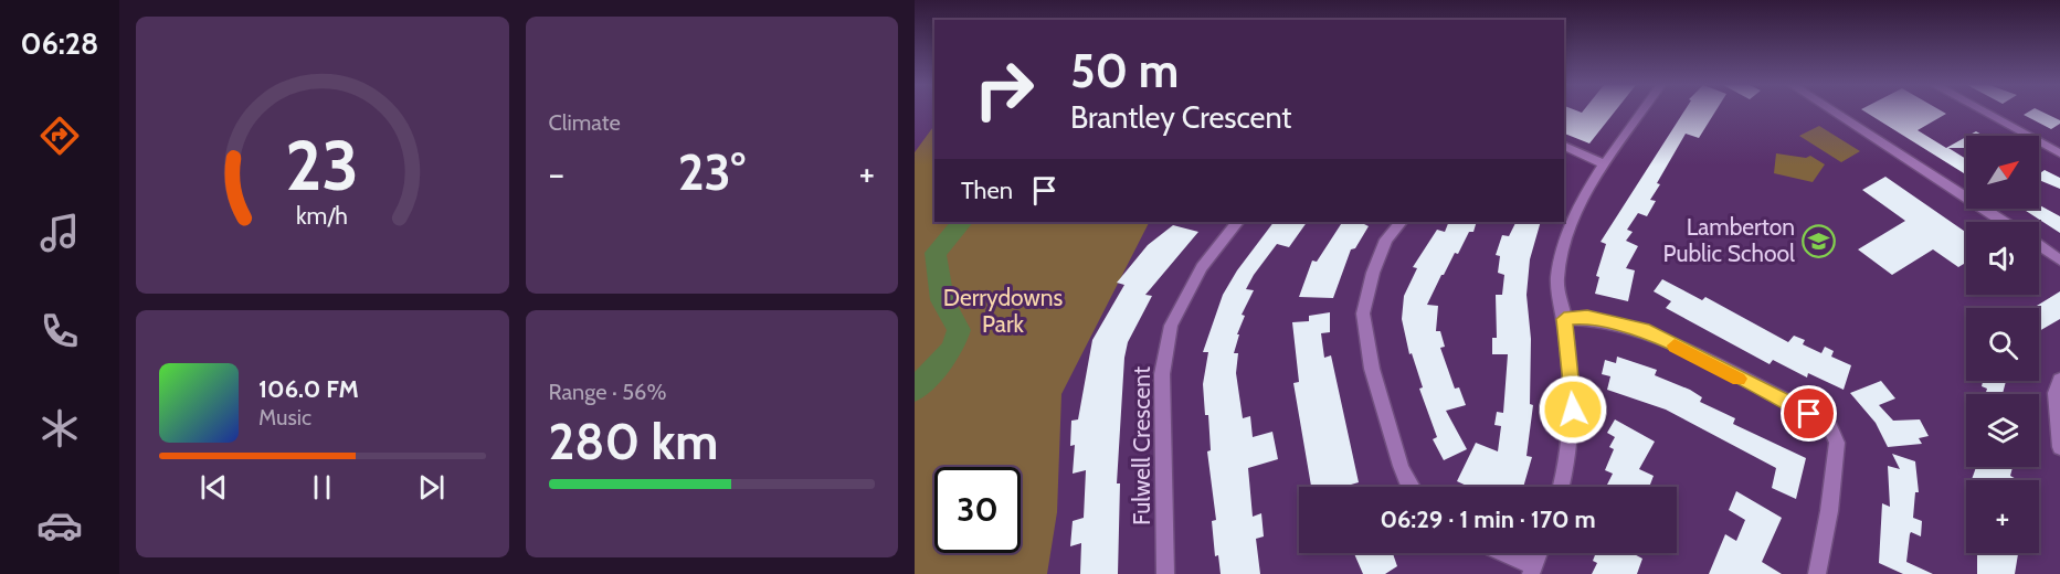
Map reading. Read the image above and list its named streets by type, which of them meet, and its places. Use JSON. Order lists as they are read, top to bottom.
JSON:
{
  "streets": {
    "street": ["Fulwell Crescent"]
  },
  "parks": ["Derrydowns Park"],
  "places": {
    "school or university": ["Lamberton Public School"]
  },
  "north": "top right",
  "page": {
    "tabs": "06:28",
    "tile": [
      "Climate",
      ["Range · 56%", "280 km"]
    ],
    "turn": ["50 m", "Brantley Crescent"],
    "map_buttons": "+",
    "heat": ["−", "23°", "+"],
    "then": "Then",
    "song": ["106.0 FM", "Music"],
    "limit": "30",
    "trip": "06:29 · 1 min · 170 m",
    "gauge": ["23", "km/h"]
  }
}
